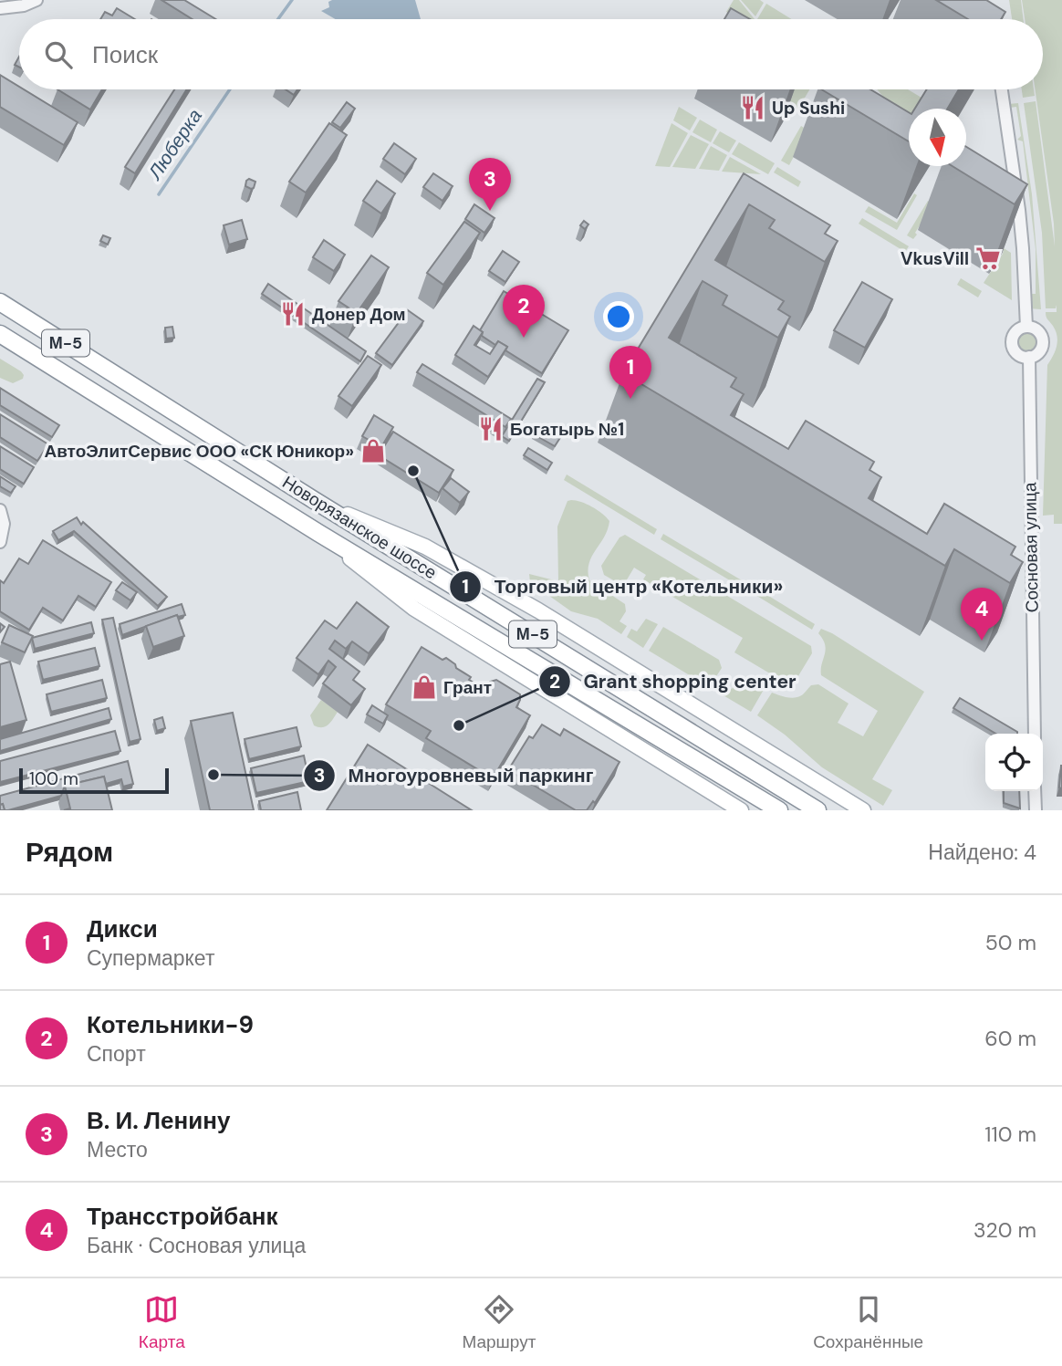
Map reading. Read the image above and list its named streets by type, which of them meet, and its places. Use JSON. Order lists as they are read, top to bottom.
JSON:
{
  "streets": {
    "highway": ["М-5", "Новорязанское шоссе"],
    "street": ["Сосновая улица"]
  },
  "water": ["Люберка"],
  "places": {
    "restaurant": ["Up Sushi", "Донер Дом", "Богатырь №1"],
    "supermarket": ["VkusVill"],
    "shop": ["АвтоЭлитСервис ООО «СК Юникор»", "Грант"],
    "other": ["Торговый центр «Котельники»", "Grant shopping center", "Многоуровневый паркинг"]
  },
  "scale_bar": "100 m",
  "north": "bottom",
  "page": {
    "search": "Поиск",
    "pins": [
      "3",
      "2",
      "1",
      "4"
    ],
    "scale": "100 m",
    "heading": ["Рядом", "Найдено: 4"],
    "list": [
      {
        "mark": "1",
        "name": "Дикси",
        "note": "Супермаркет",
        "value": "50 m"
      },
      {
        "mark": "2",
        "name": "Котельники-9",
        "note": "Спорт",
        "value": "60 m"
      },
      {
        "mark": "3",
        "name": "В. И. Ленину",
        "note": "Место",
        "value": "110 m"
      },
      {
        "mark": "4",
        "name": "Трансстройбанк",
        "note": "Банк · Сосновая улица",
        "value": "320 m"
      }
    ],
    "nav": ["Карта", "Маршрут", "Сохранённые"]
  }
}
